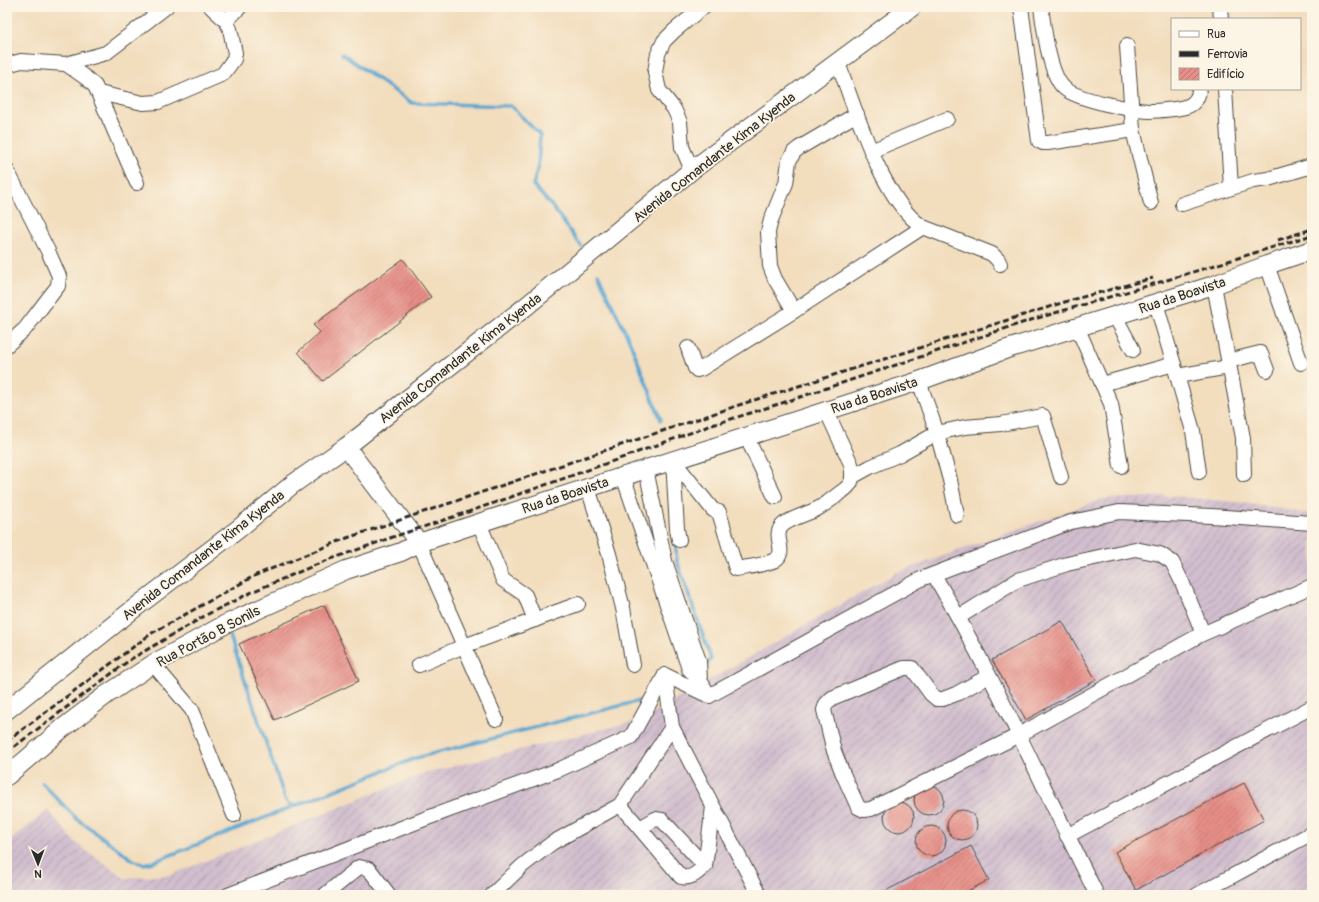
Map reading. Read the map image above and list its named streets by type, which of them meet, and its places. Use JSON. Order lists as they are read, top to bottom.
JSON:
{
  "streets": {
    "main road": ["Avenida Comandante Kima Kyenda", "Rua da Boavista", "Rua Portão B Sonils"]
  },
  "crossings": [
    ["Rua da Boavista", "Rua Portão B Sonils"]
  ],
  "legend": ["Rua", "Ferrovia", "Edifício"],
  "north": "bottom"
}
